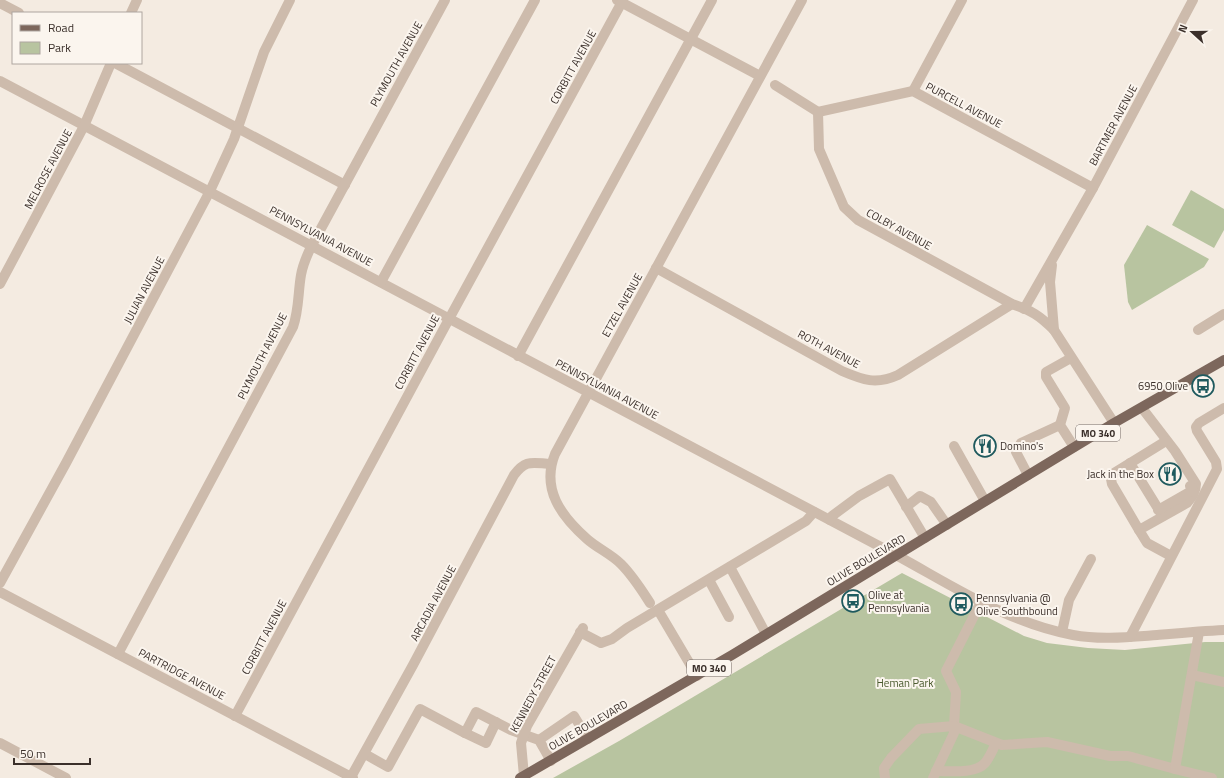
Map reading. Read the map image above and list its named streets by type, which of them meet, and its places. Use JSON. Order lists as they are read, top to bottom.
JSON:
{
  "streets": {
    "main road": ["MO 340", "OLIVE BOULEVARD"],
    "street": [
      "PLYMOUTH AVENUE",
      "CORBITT AVENUE",
      "PURCELL AVENUE",
      "BARTMER AVENUE",
      "MELROSE AVENUE",
      "COLBY AVENUE",
      "PENNSYLVANIA AVENUE",
      "JULIAN AVENUE",
      "ETZEL AVENUE",
      "ROTH AVENUE",
      "ARCADIA AVENUE",
      "PARTRIDGE AVENUE",
      "KENNEDY STREET"
    ]
  },
  "crossings": [
    ["PLYMOUTH AVENUE", "PENNSYLVANIA AVENUE"],
    ["PLYMOUTH AVENUE", "PARTRIDGE AVENUE"],
    ["CORBITT AVENUE", "PENNSYLVANIA AVENUE"],
    ["CORBITT AVENUE", "PARTRIDGE AVENUE"],
    ["PURCELL AVENUE", "BARTMER AVENUE"],
    ["PURCELL AVENUE", "COLBY AVENUE"],
    ["BARTMER AVENUE", "COLBY AVENUE"],
    ["BARTMER AVENUE", "ROTH AVENUE"],
    ["BARTMER AVENUE", "OLIVE BOULEVARD"],
    ["MELROSE AVENUE", "PENNSYLVANIA AVENUE"],
    ["COLBY AVENUE", "ROTH AVENUE"],
    ["PENNSYLVANIA AVENUE", "JULIAN AVENUE"],
    ["PENNSYLVANIA AVENUE", "ETZEL AVENUE"],
    ["PENNSYLVANIA AVENUE", "OLIVE BOULEVARD"],
    ["ETZEL AVENUE", "ROTH AVENUE"],
    ["ETZEL AVENUE", "OLIVE BOULEVARD"],
    ["ETZEL AVENUE", "ARCADIA AVENUE"],
    ["ETZEL AVENUE", "KENNEDY STREET"],
    ["OLIVE BOULEVARD", "KENNEDY STREET"],
    ["ARCADIA AVENUE", "PARTRIDGE AVENUE"]
  ],
  "parks": ["Heman Park"],
  "places": {
    "bus stop": ["6950 Olive", "Olive at Pennsylvania", "Pennsylvania @ Olive Southbound"],
    "restaurant": ["Domino's", "Jack in the Box"]
  },
  "legend": ["Road", "Park"],
  "scale_bar": "50 m",
  "north": "left"
}
